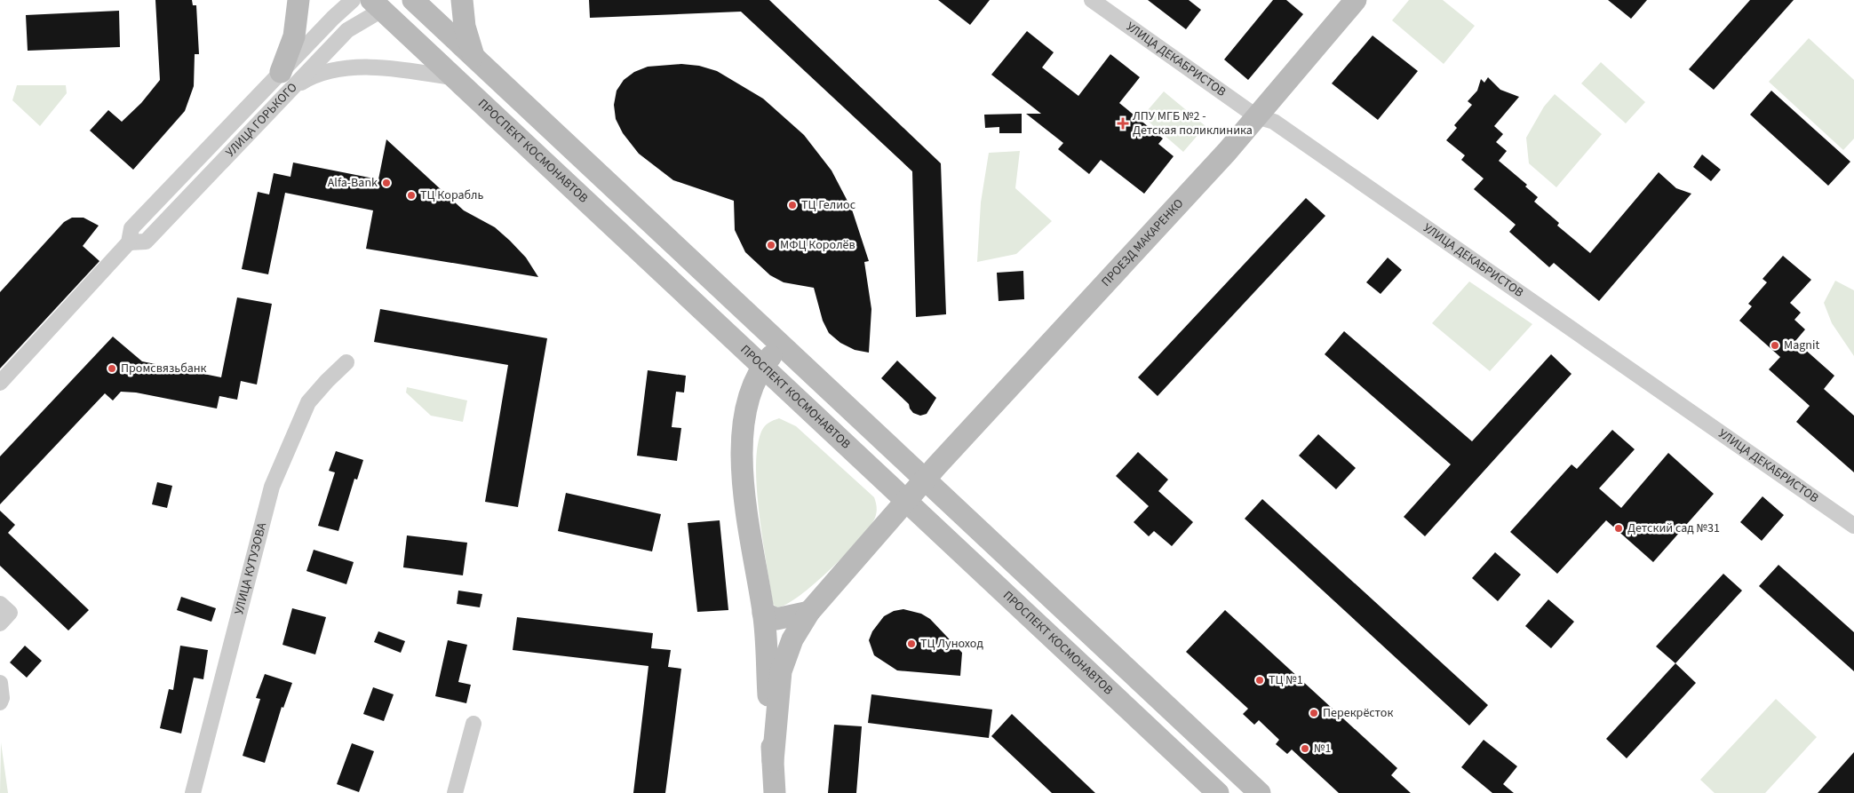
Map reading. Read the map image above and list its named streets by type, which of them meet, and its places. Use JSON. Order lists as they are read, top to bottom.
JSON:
{
  "streets": {
    "main road": ["ПРОСПЕКТ КОСМОНАВТОВ", "ПРОЕЗД МАКАРЕНКО"],
    "street": ["УЛИЦА ДЕКАБРИСТОВ", "УЛИЦА ГОРЬКОГО", "УЛИЦА КУТУЗОВА"]
  },
  "crossings": [
    ["УЛИЦА ДЕКАБРИСТОВ", "ПРОЕЗД МАКАРЕНКО"],
    ["УЛИЦА ГОРЬКОГО", "ПРОСПЕКТ КОСМОНАВТОВ"],
    ["ПРОСПЕКТ КОСМОНАВТОВ", "ПРОЕЗД МАКАРЕНКО"]
  ],
  "places": {
    "health": ["ЛПУ МГБ №2 - Детская поликлиника"],
    "other": [
      "Alfa-Bank",
      "ТЦ Корабль",
      "ТЦ Гелиос",
      "МФЦ Королёв",
      "Magnit",
      "Промсвязьбанк",
      "Детский сад №31",
      "ТЦ Луноход",
      "ТЦ №1",
      "Перекрёсток",
      "№1"
    ]
  }
}
